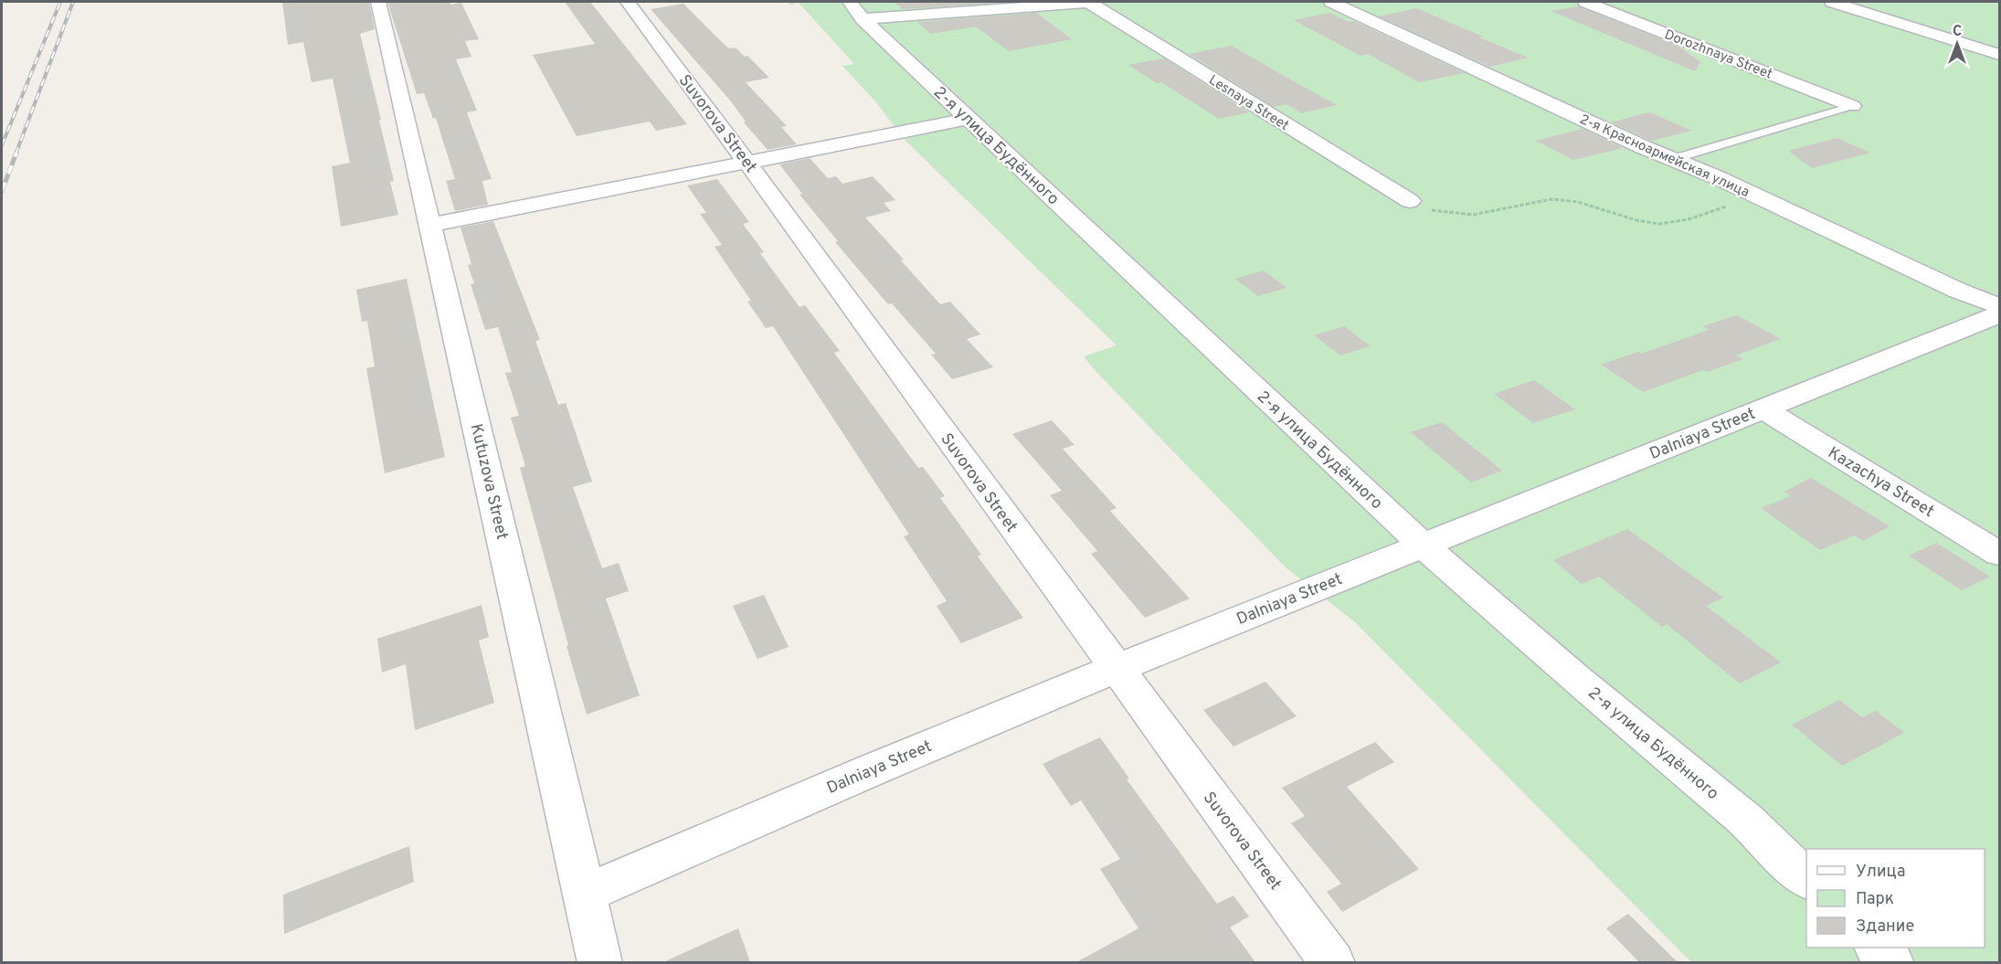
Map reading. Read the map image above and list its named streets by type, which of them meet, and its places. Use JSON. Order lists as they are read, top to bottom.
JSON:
{
  "streets": {
    "street": [
      "Dorozhnaya Street",
      "Lesnaya Street",
      "Suvorova Street",
      "2-я улица Будённого",
      "2-я Красноармейская улица",
      "Dalniaya Street",
      "Kutuzova Street",
      "Kazachya Street"
    ]
  },
  "crossings": [
    ["Suvorova Street", "Dalniaya Street"],
    ["2-я улица Будённого", "Dalniaya Street"],
    ["Dalniaya Street", "Kutuzova Street"],
    ["Dalniaya Street", "Kazachya Street"]
  ],
  "legend": ["Улица", "Парк", "Здание"],
  "north": "top"
}
